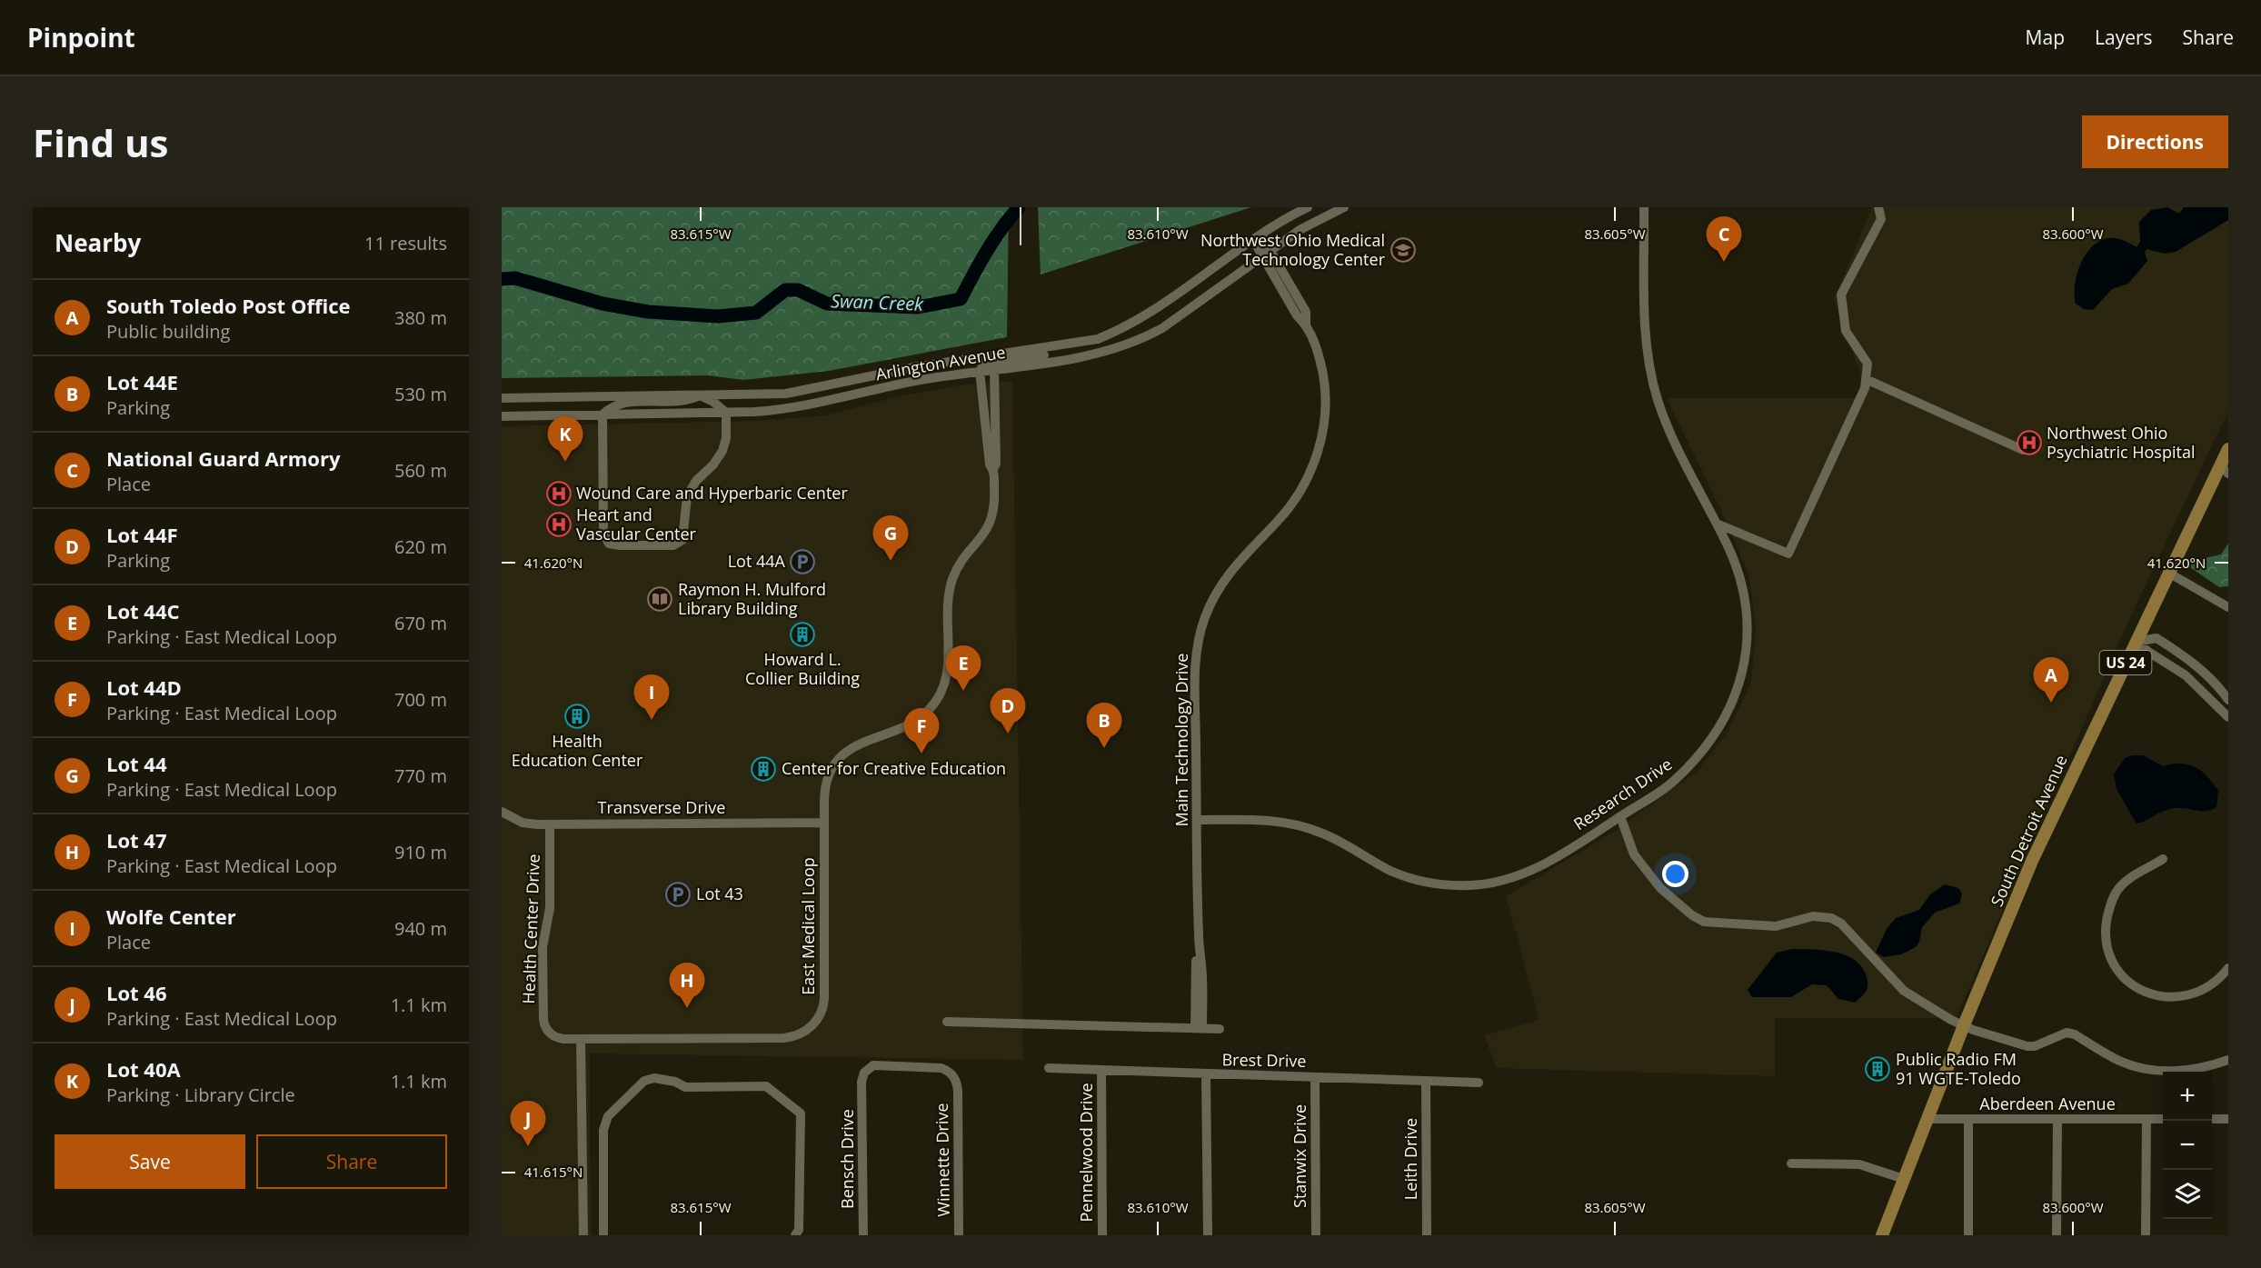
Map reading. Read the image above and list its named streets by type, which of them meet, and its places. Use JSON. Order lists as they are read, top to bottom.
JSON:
{
  "streets": {
    "main road": ["US 24", "South Detroit Avenue"],
    "street": [
      "Arlington Avenue",
      "Main Technology Drive",
      "Research Drive",
      "Transverse Drive",
      "East Medical Loop",
      "Health Center Drive",
      "Brest Drive",
      "Aberdeen Avenue",
      "Pennelwood Drive",
      "Stanwix Drive",
      "Bensch Drive",
      "Leith Drive",
      "Winnette Drive"
    ]
  },
  "crossings": [
    ["Arlington Avenue", "Main Technology Drive"],
    ["Arlington Avenue", "East Medical Loop"],
    ["Main Technology Drive", "Research Drive"],
    ["Transverse Drive", "East Medical Loop"],
    ["Transverse Drive", "Health Center Drive"],
    ["South Detroit Avenue", "Aberdeen Avenue"],
    ["East Medical Loop", "Health Center Drive"],
    ["Brest Drive", "Pennelwood Drive"],
    ["Brest Drive", "Stanwix Drive"],
    ["Brest Drive", "Leith Drive"],
    ["Bensch Drive", "Winnette Drive"]
  ],
  "water": ["Swan Creek"],
  "places": {
    "school or university": ["Northwest Ohio Medical Technology Center"],
    "hospital": ["Northwest Ohio Psychiatric Hospital", "Wound Care and Hyperbaric Center", "Heart and Vascular Center"],
    "parking": ["Lot 44A", "Lot 43"],
    "library": ["Raymon H. Mulford Library Building"],
    "building": [
      "Howard L. Collier Building",
      "Health Education Center",
      "Center for Creative Education",
      "Public Radio FM 91 WGTE-Toledo"
    ]
  },
  "page": {
    "header": "Pinpoint",
    "nav": ["Map", "Layers", "Share"],
    "buttons": [
      "Directions",
      ["Save", "Share"]
    ],
    "title": "Find us",
    "heading": ["Nearby", "11 results"],
    "pins": [
      "C",
      "K",
      "G",
      "E",
      "A",
      "I",
      "D",
      "B",
      "F",
      "H",
      "J"
    ],
    "list": [
      {
        "mark": "A",
        "name": "South Toledo Post Office",
        "note": "Public building",
        "value": "380 m"
      },
      {
        "mark": "B",
        "name": "Lot 44E",
        "note": "Parking",
        "value": "530 m"
      },
      {
        "mark": "C",
        "name": "National Guard Armory",
        "note": "Place",
        "value": "560 m"
      },
      {
        "mark": "D",
        "name": "Lot 44F",
        "note": "Parking",
        "value": "620 m"
      },
      {
        "mark": "E",
        "name": "Lot 44C",
        "note": "Parking · East Medical Loop",
        "value": "670 m"
      },
      {
        "mark": "F",
        "name": "Lot 44D",
        "note": "Parking · East Medical Loop",
        "value": "700 m"
      },
      {
        "mark": "G",
        "name": "Lot 44",
        "note": "Parking · East Medical Loop",
        "value": "770 m"
      },
      {
        "mark": "H",
        "name": "Lot 47",
        "note": "Parking · East Medical Loop",
        "value": "910 m"
      },
      {
        "mark": "I",
        "name": "Wolfe Center",
        "note": "Place",
        "value": "940 m"
      },
      {
        "mark": "J",
        "name": "Lot 46",
        "note": "Parking · East Medical Loop",
        "value": "1.1 km"
      },
      {
        "mark": "K",
        "name": "Lot 40A",
        "note": "Parking · Library Circle",
        "value": "1.1 km"
      }
    ],
    "map_buttons": ["+", "−"]
  },
  "coordinates": [
    "83.615°W",
    "83.610°W",
    "83.605°W",
    "83.600°W",
    "41.620°N",
    "41.615°N"
  ]
}
